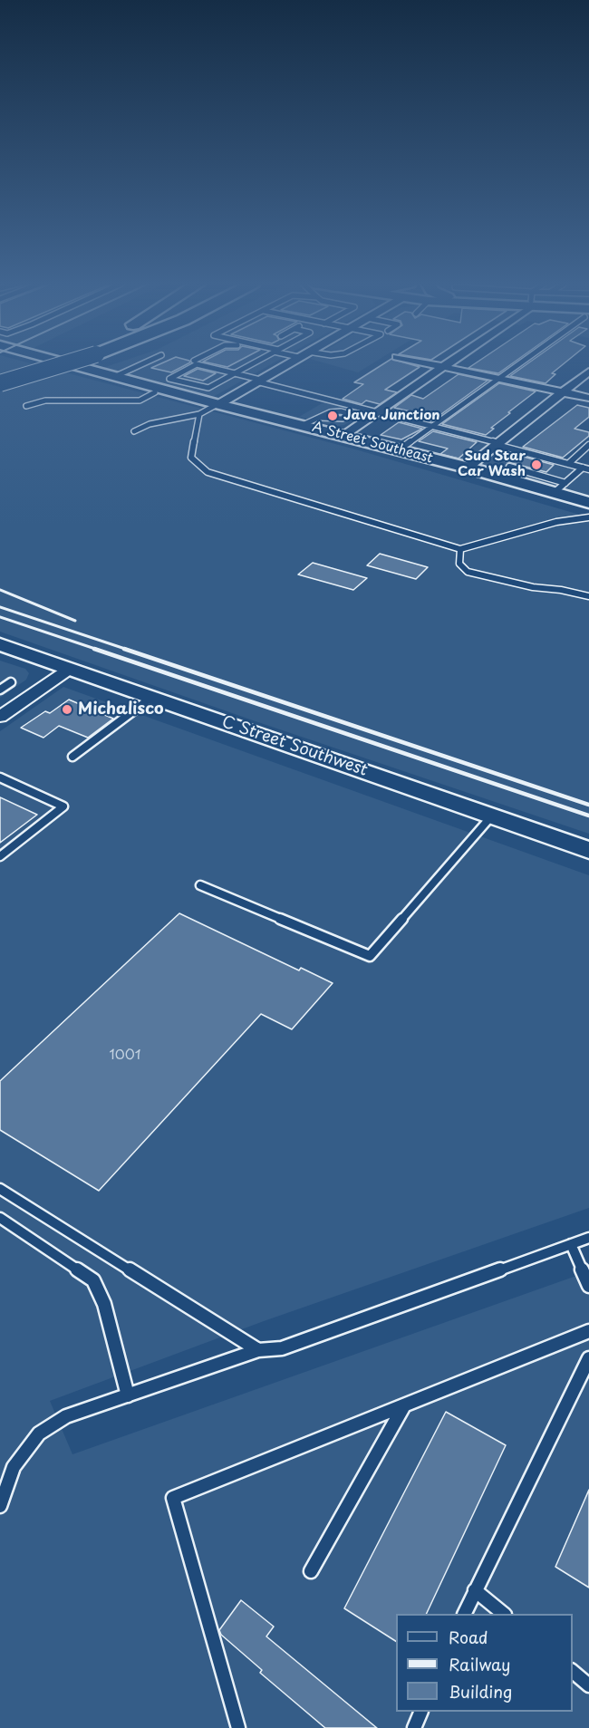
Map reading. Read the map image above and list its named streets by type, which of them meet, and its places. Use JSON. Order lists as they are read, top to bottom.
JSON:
{
  "streets": {
    "main road": ["A Street Southeast", "C Street Southwest"]
  },
  "places": ["Java Junction", "Sud Star Car Wash", "Michalisco"],
  "house_numbers": ["1001"],
  "legend": ["Road", "Railway", "Building"]
}
